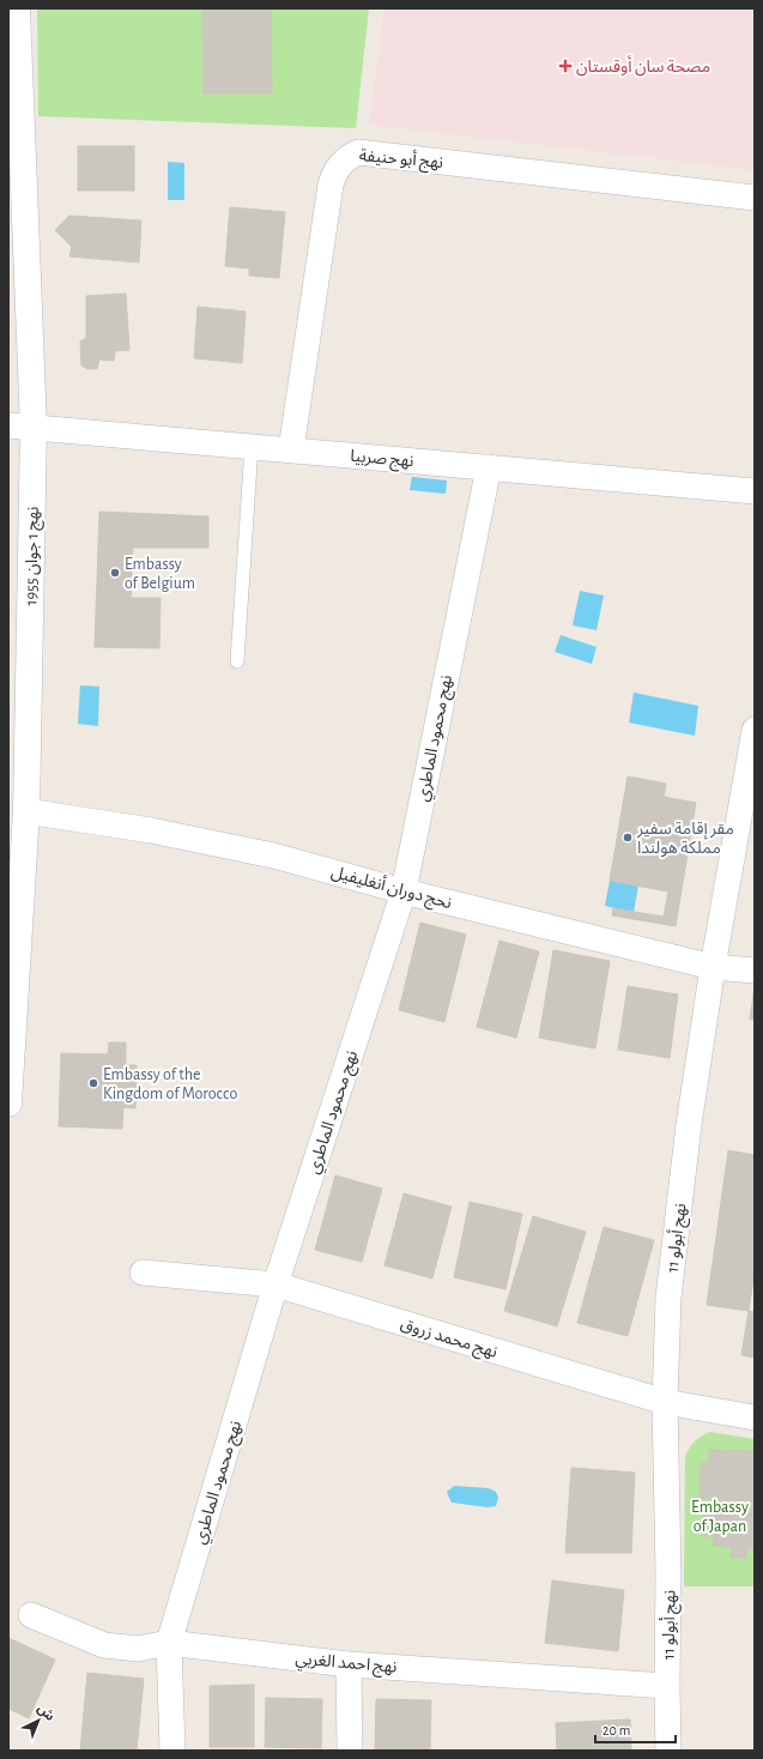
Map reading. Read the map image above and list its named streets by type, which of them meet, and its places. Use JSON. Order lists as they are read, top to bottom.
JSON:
{
  "streets": {
    "street": [
      "نهج أبو حنيفة",
      "نهج صربيا",
      "نهج 1 جوان 1955",
      "نهج محمود الماطري",
      "نحج دوران أنغليفيل",
      "نهج أبولو 11",
      "نهج محمد زروق",
      "نهج احمد الغربي"
    ]
  },
  "crossings": [
    ["نهج أبو حنيفة", "نهج صربيا"],
    ["نهج صربيا", "نهج 1 جوان 1955"],
    ["نهج صربيا", "نهج محمود الماطري"],
    ["نهج 1 جوان 1955", "نحج دوران أنغليفيل"],
    ["نهج محمود الماطري", "نحج دوران أنغليفيل"],
    ["نهج محمود الماطري", "نهج محمد زروق"],
    ["نهج محمود الماطري", "نهج احمد الغربي"],
    ["نحج دوران أنغليفيل", "نهج أبولو 11"],
    ["نهج أبولو 11", "نهج محمد زروق"],
    ["نهج أبولو 11", "نهج احمد الغربي"]
  ],
  "parks": ["Embassy of Japan"],
  "places": {
    "health": ["مصحة سان أوقستان"],
    "other": ["Embassy of Belgium", "مقر إقامة سفير مملكة هولندا", "Embassy of the Kingdom of Morocco"]
  },
  "scale_bar": "20 m",
  "north": "top right"
}
